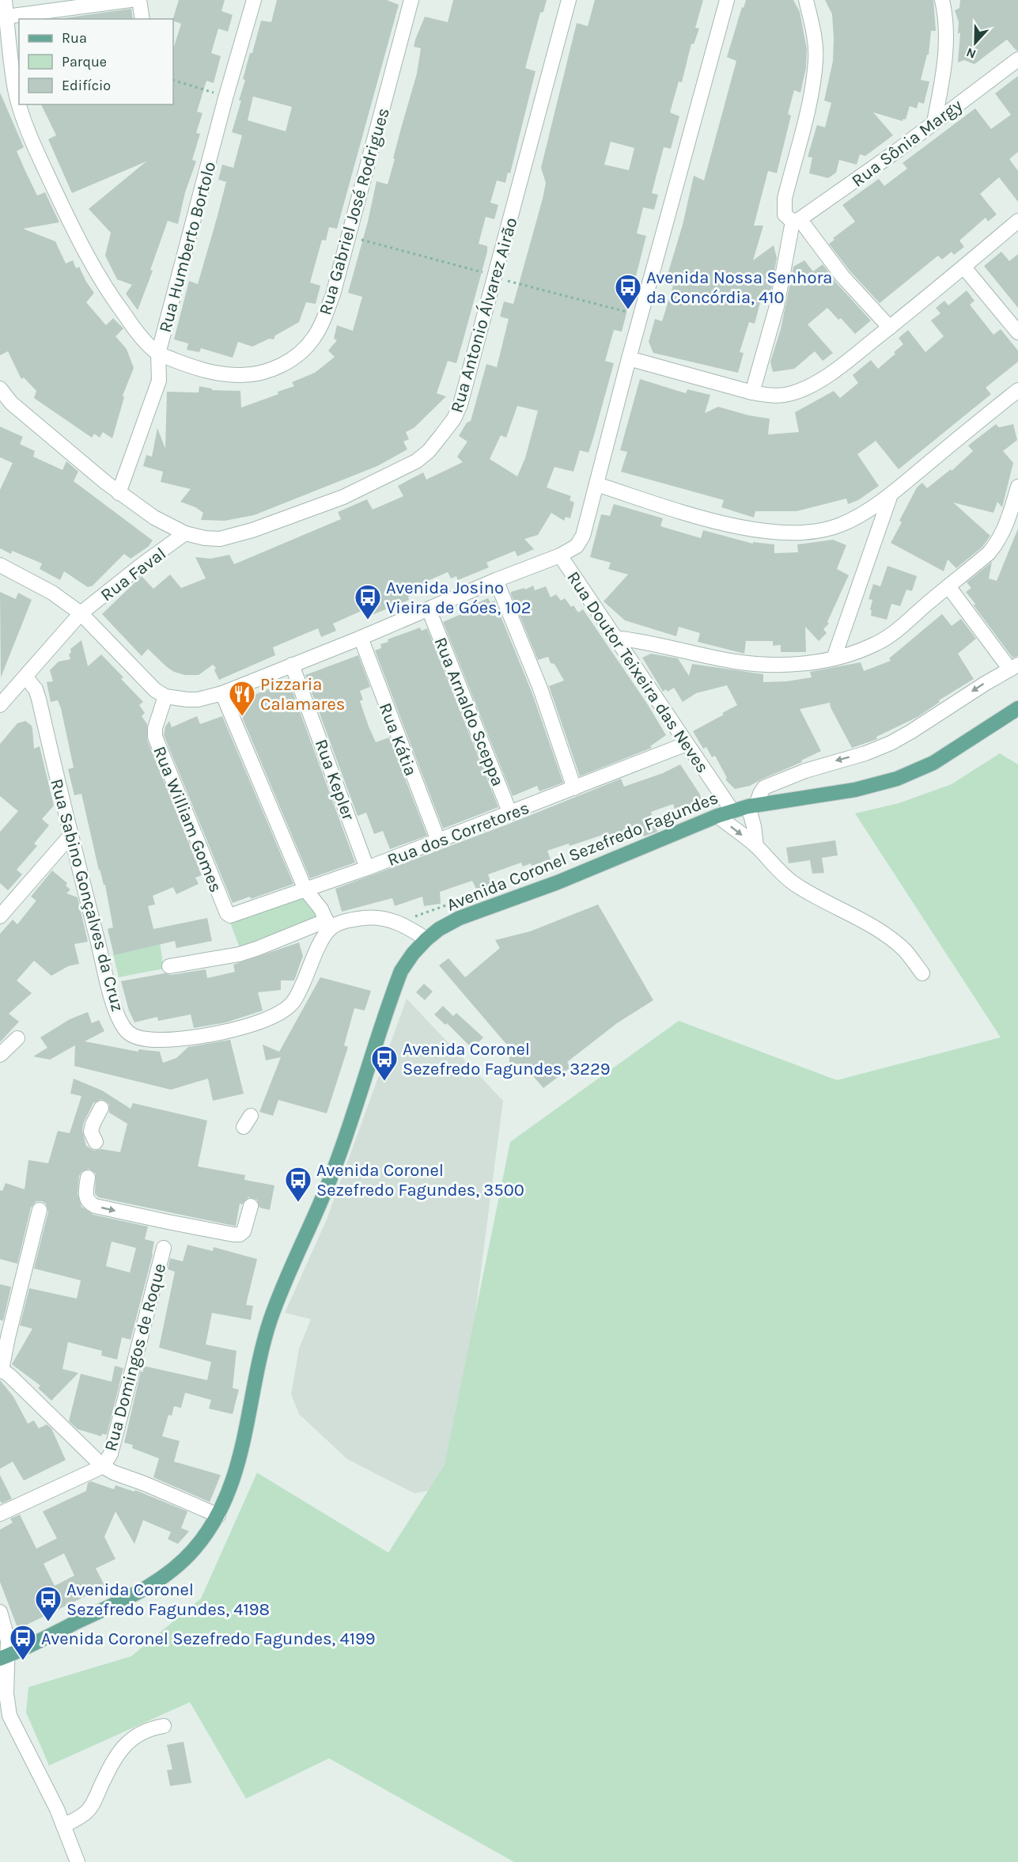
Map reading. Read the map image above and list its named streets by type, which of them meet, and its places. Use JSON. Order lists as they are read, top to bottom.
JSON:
{
  "streets": {
    "main road": ["Avenida Coronel Sezefredo Fagundes"],
    "street": [
      "Rua Sônia Margy",
      "Rua Gabriel José Rodrigues",
      "Rua Humberto Bortolo",
      "Rua Antonio Álvarez Airão",
      "Rua Faval",
      "Rua Doutor Teixeira das Neves",
      "Rua Arnaldo Sceppa",
      "Rua Kátia",
      "Rua Kepler",
      "Rua William Gomes",
      "Rua dos Corretores",
      "Rua Sabino Gonçalves da Cruz",
      "Rua Domingos de Roque"
    ]
  },
  "crossings": [
    ["Rua Gabriel José Rodrigues", "Rua Humberto Bortolo"],
    ["Rua Humberto Bortolo", "Rua Antonio Álvarez Airão"],
    ["Rua Antonio Álvarez Airão", "Rua Faval"],
    ["Rua Faval", "Rua Sabino Gonçalves da Cruz"],
    ["Rua Doutor Teixeira das Neves", "Rua dos Corretores"],
    ["Rua Doutor Teixeira das Neves", "Avenida Coronel Sezefredo Fagundes"],
    ["Rua Arnaldo Sceppa", "Rua dos Corretores"],
    ["Rua Kátia", "Rua dos Corretores"],
    ["Rua Kepler", "Rua dos Corretores"],
    ["Rua William Gomes", "Rua dos Corretores"]
  ],
  "places": {
    "bus stop": [
      "Avenida Nossa Senhora da Concórdia, 410",
      "Avenida Josino Vieira de Góes, 102",
      "Avenida Coronel Sezefredo Fagundes, 3229",
      "Avenida Coronel Sezefredo Fagundes, 3500",
      "Avenida Coronel Sezefredo Fagundes, 4198",
      "Avenida Coronel Sezefredo Fagundes, 4199"
    ],
    "restaurant": ["Pizzaria Calamares"]
  },
  "legend": ["Rua", "Parque", "Edifício"],
  "north": "bottom"
}
